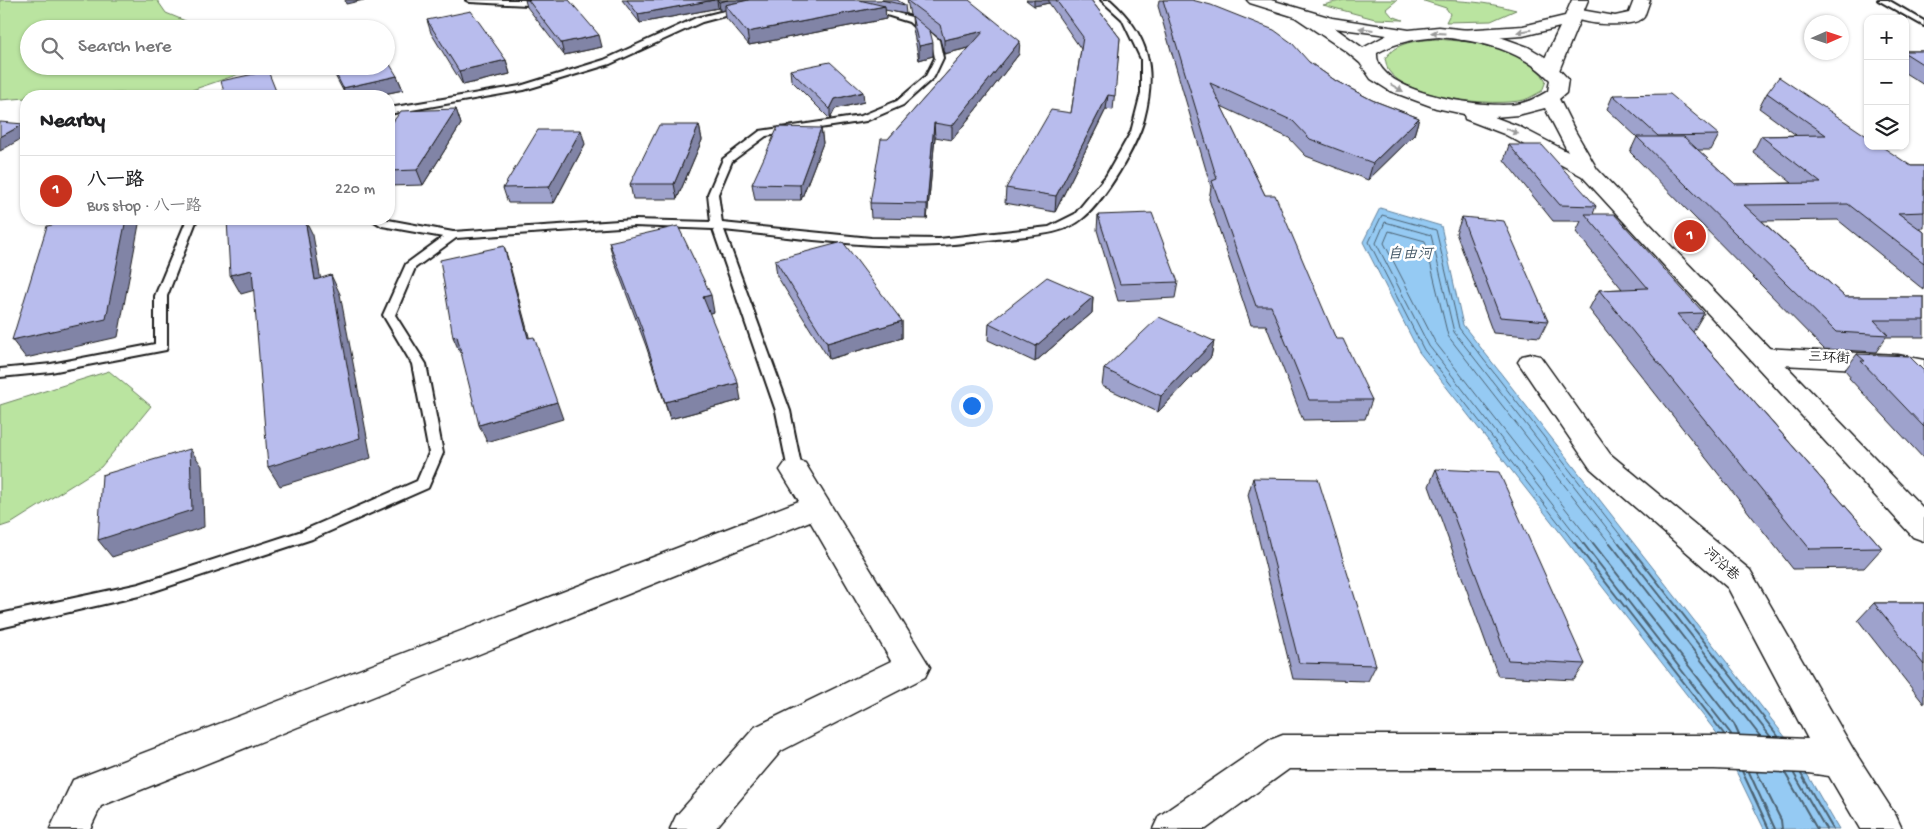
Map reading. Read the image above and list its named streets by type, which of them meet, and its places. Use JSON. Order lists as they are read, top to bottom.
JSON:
{
  "streets": {
    "main road": ["三环街", "河沿巷"]
  },
  "water": ["自由河"],
  "north": "right",
  "page": {
    "map_buttons": ["+", "−"],
    "search": "Search here",
    "heading": "Nearby",
    "list": [
      {
        "mark": "1",
        "name": "八一路",
        "note": "Bus stop · 八一路",
        "value": "220 m"
      }
    ],
    "pins": "1"
  }
}
